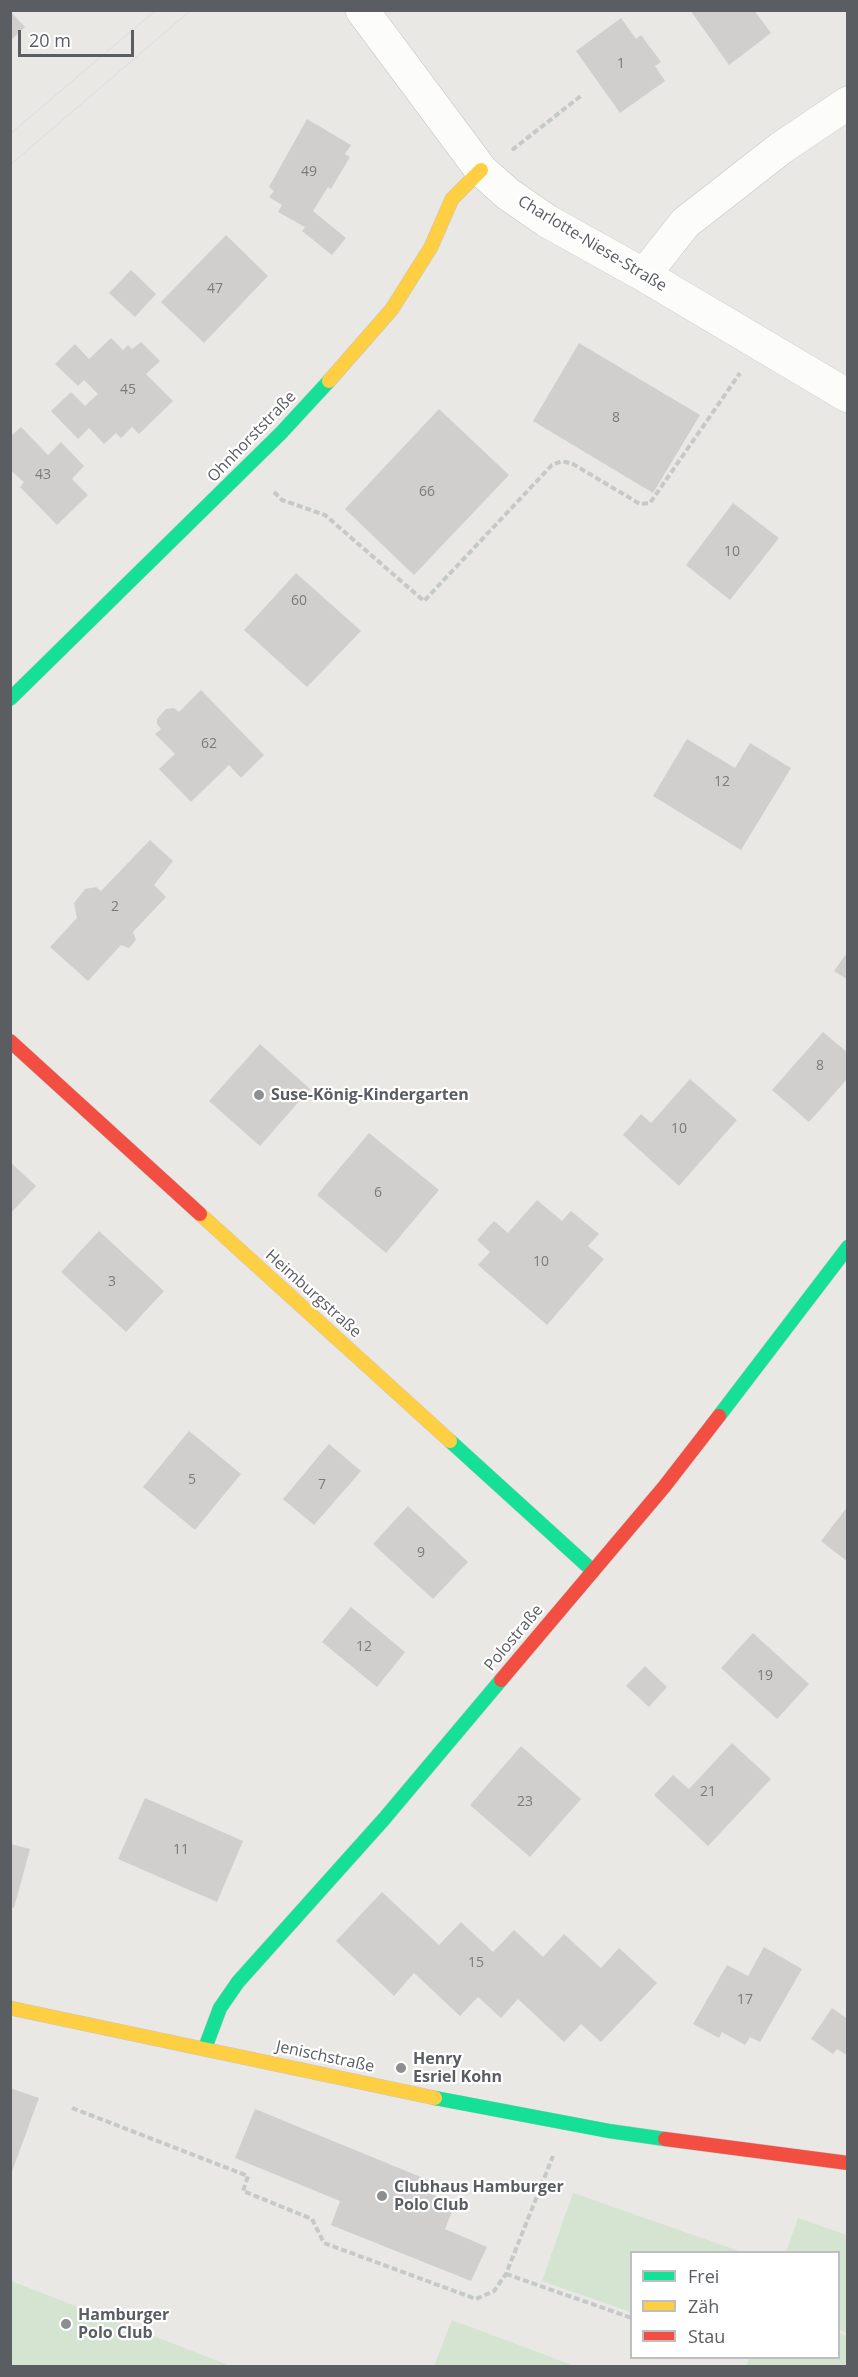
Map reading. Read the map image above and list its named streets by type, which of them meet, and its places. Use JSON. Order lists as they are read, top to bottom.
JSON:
{
  "streets": {
    "street": [
      "Charlotte-Niese-Straße",
      "Ohnhorststraße",
      "Heimburgstraße",
      "Polostraße",
      "Jenischstraße"
    ]
  },
  "crossings": [
    ["Charlotte-Niese-Straße", "Ohnhorststraße"],
    ["Heimburgstraße", "Polostraße"],
    ["Polostraße", "Jenischstraße"]
  ],
  "places": [
    "Suse-König-Kindergarten",
    "Henry Esriel Kohn",
    "Clubhaus Hamburger Polo Club",
    "Hamburger Polo Club"
  ],
  "house_numbers": [
    "1",
    "49",
    "47",
    "45",
    "8",
    "43",
    "66",
    "10",
    "60",
    "62",
    "12",
    "2",
    "8",
    "10",
    "6",
    "10",
    "3",
    "5",
    "7",
    "9",
    "12",
    "19",
    "21",
    "23",
    "11",
    "15",
    "17"
  ],
  "legend": ["Frei", "Zäh", "Stau"],
  "scale_bar": "20 m"
}
